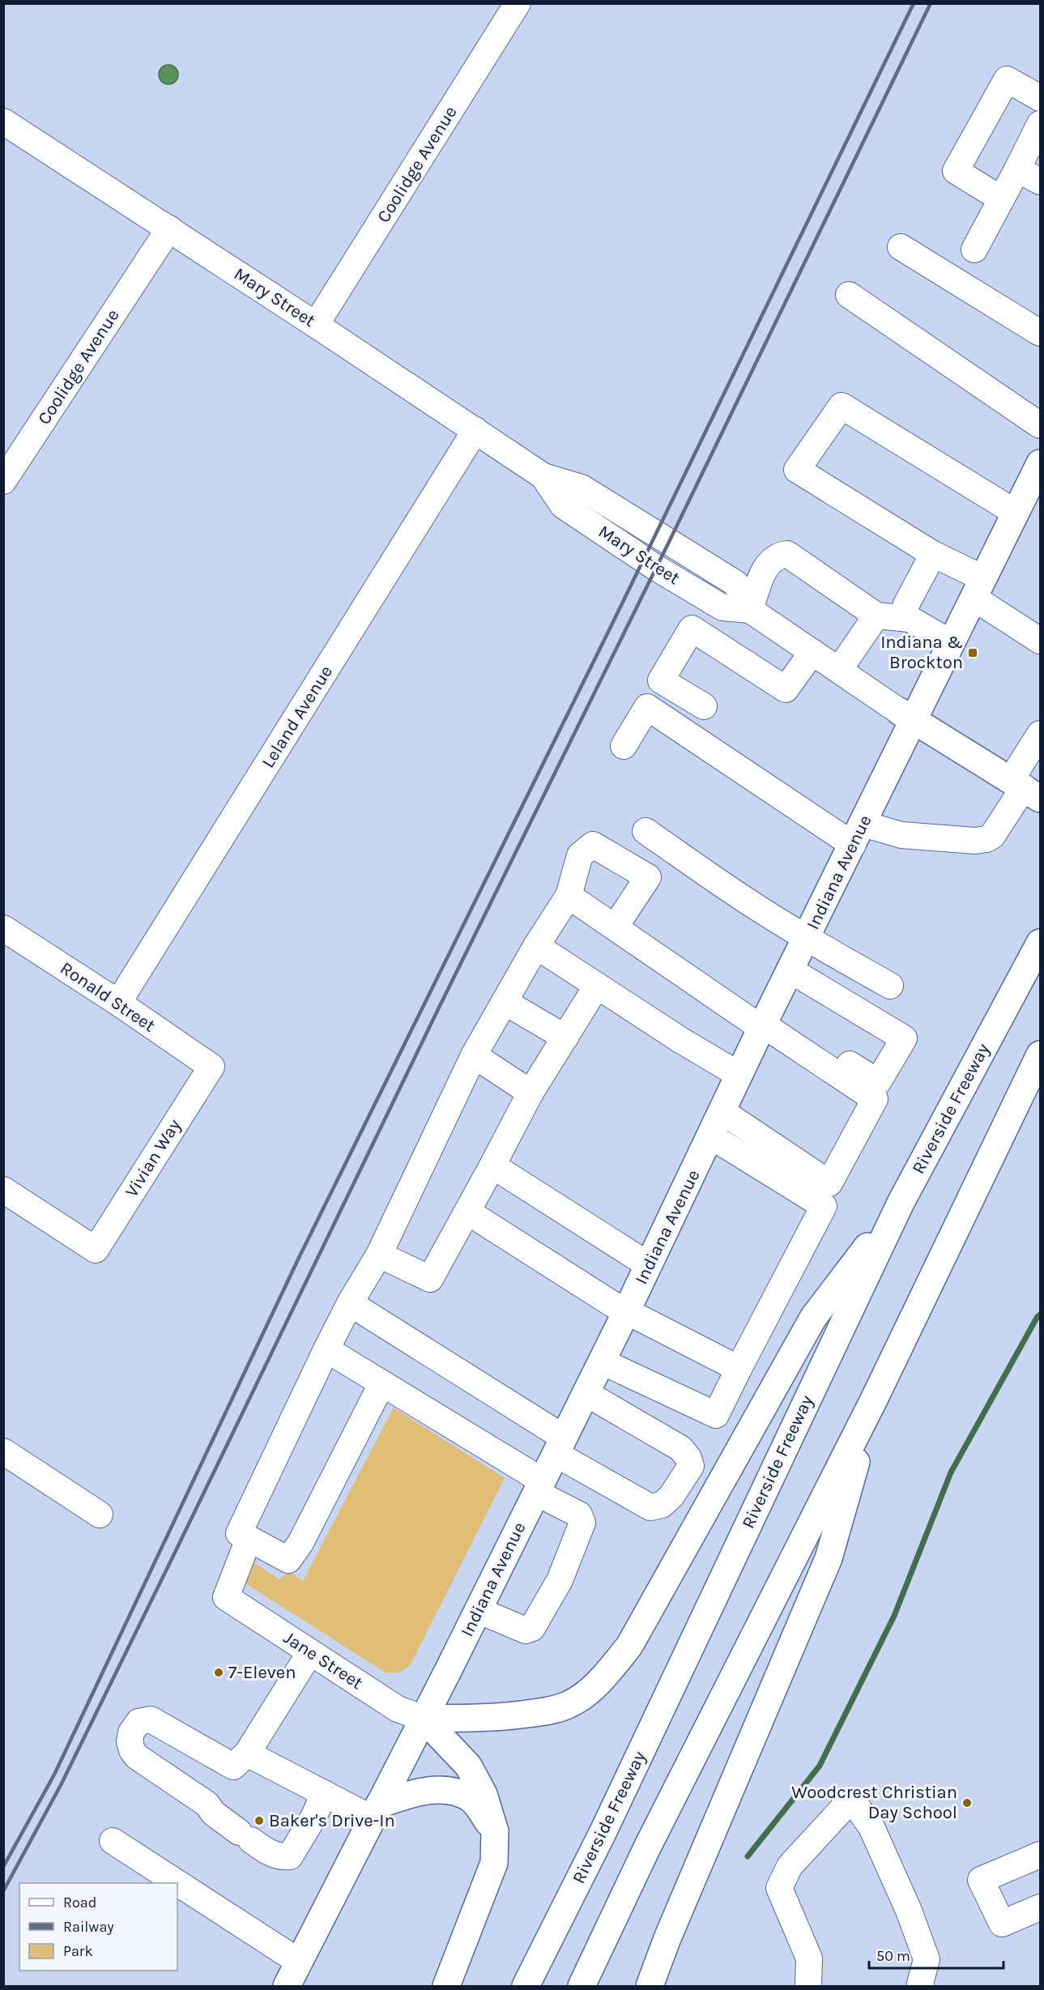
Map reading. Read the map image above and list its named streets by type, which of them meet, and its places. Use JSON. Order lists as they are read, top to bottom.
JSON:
{
  "streets": {
    "main road": ["Indiana Avenue", "Riverside Freeway"],
    "street": [
      "Coolidge Avenue",
      "Mary Street",
      "Leland Avenue",
      "Ronald Street",
      "Vivian Way",
      "Jane Street"
    ]
  },
  "crossings": [
    ["Coolidge Avenue", "Mary Street"],
    ["Mary Street", "Leland Avenue"],
    ["Mary Street", "Indiana Avenue"],
    ["Leland Avenue", "Ronald Street"],
    ["Indiana Avenue", "Jane Street"],
    ["Ronald Street", "Vivian Way"]
  ],
  "places": {
    "transit": ["Indiana & Brockton"],
    "other": ["7-Eleven", "Woodcrest Christian Day School", "Baker's Drive-In"]
  },
  "legend": ["Road", "Railway", "Park"],
  "scale_bar": "50 m"
}
